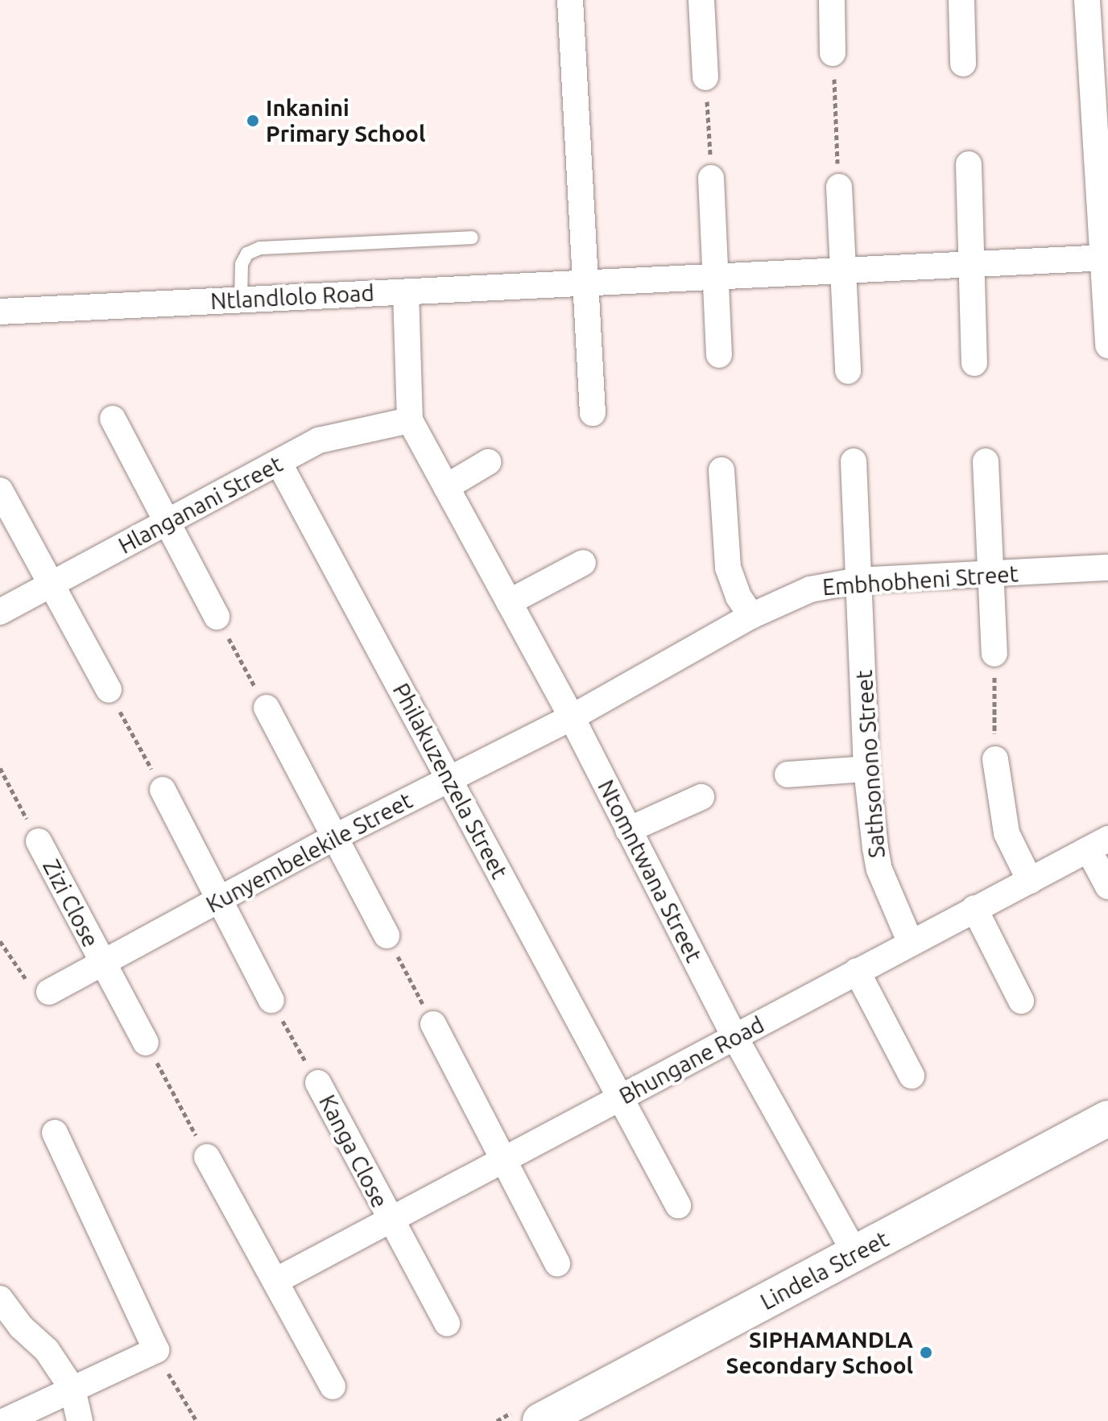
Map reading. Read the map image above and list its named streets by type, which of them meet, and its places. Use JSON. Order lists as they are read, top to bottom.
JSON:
{
  "streets": {
    "street": [
      "Ntlandlolo Road",
      "Hlanganani Street",
      "Embhobheni Street",
      "Sathsonono Street",
      "Philakuzenzela Street",
      "Kunyembelekile Street",
      "Ntomntwana Street",
      "Zizi Close",
      "Bhungane Road",
      "Kanga Close",
      "Lindela Street"
    ]
  },
  "crossings": [
    ["Ntlandlolo Road", "Ntomntwana Street"],
    ["Hlanganani Street", "Philakuzenzela Street"],
    ["Hlanganani Street", "Ntomntwana Street"],
    ["Embhobheni Street", "Sathsonono Street"],
    ["Embhobheni Street", "Kunyembelekile Street"],
    ["Embhobheni Street", "Ntomntwana Street"],
    ["Sathsonono Street", "Bhungane Road"],
    ["Philakuzenzela Street", "Kunyembelekile Street"],
    ["Philakuzenzela Street", "Bhungane Road"],
    ["Kunyembelekile Street", "Ntomntwana Street"],
    ["Kunyembelekile Street", "Zizi Close"],
    ["Ntomntwana Street", "Bhungane Road"],
    ["Ntomntwana Street", "Lindela Street"],
    ["Bhungane Road", "Kanga Close"]
  ],
  "places": ["Inkanini Primary School", "SIPHAMANDLA Secondary School"]
}
